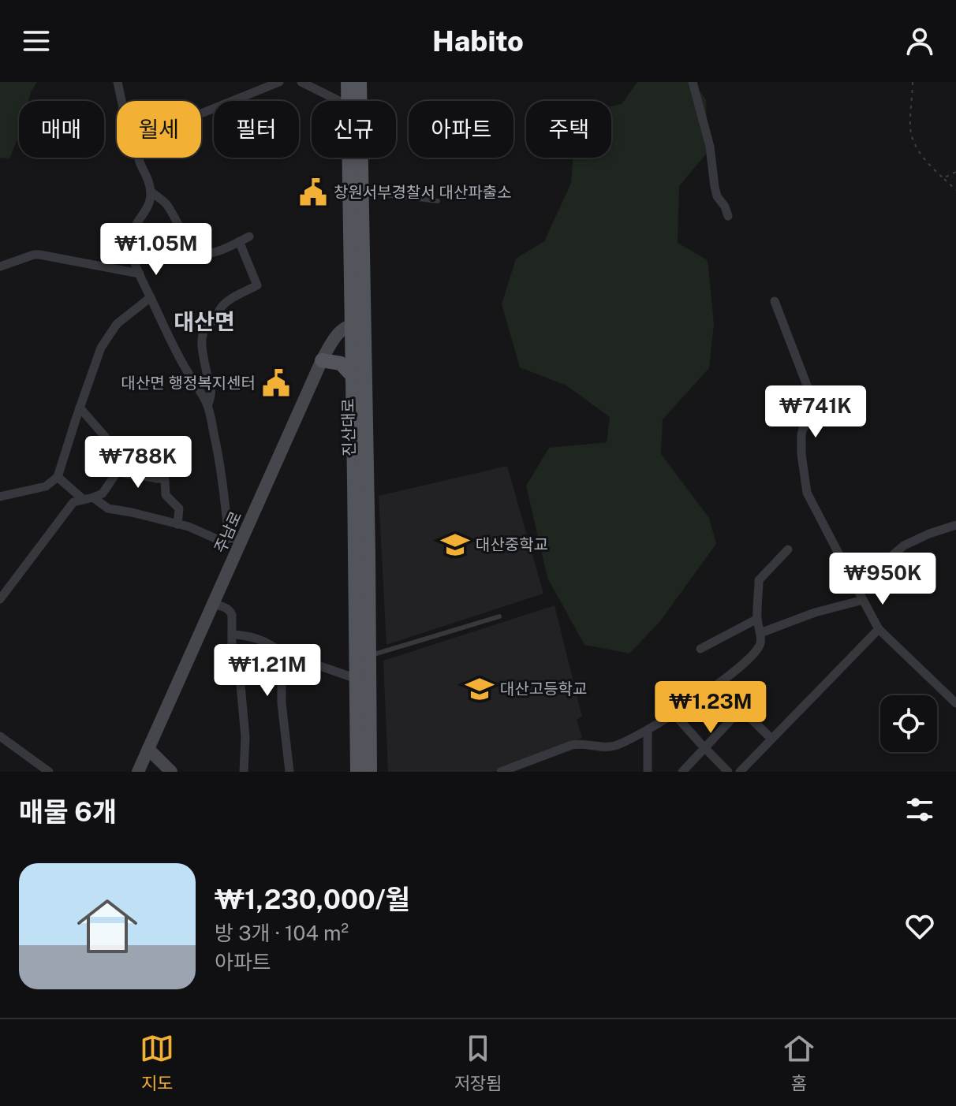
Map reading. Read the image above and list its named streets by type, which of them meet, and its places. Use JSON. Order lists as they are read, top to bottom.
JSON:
{
  "streets": {
    "main road": ["진산대로"],
    "street": ["주남로"]
  },
  "crossings": [
    ["진산대로", "주남로"]
  ],
  "districts": ["대산면"],
  "places": {
    "public building": ["창원서부경찰서 대산파출소", "대산면 행정복지센터"],
    "school or university": ["대산중학교", "대산고등학교"]
  },
  "page": {
    "header": "Habito",
    "chip": [
      "매매",
      "월세",
      "필터",
      "신규",
      "아파트",
      "주택"
    ],
    "price": [
      "₩1.05M",
      "₩741K",
      "₩788K",
      "₩950K",
      "₩1.21M",
      "₩1.23M"
    ],
    "heading": "매물 6개",
    "list": [
      {
        "name": "₩1,230,000/월",
        "note": "방 3개 · 104 m² · 아파트"
      }
    ],
    "tabs": ["지도", "저장됨", "홈"]
  }
}
